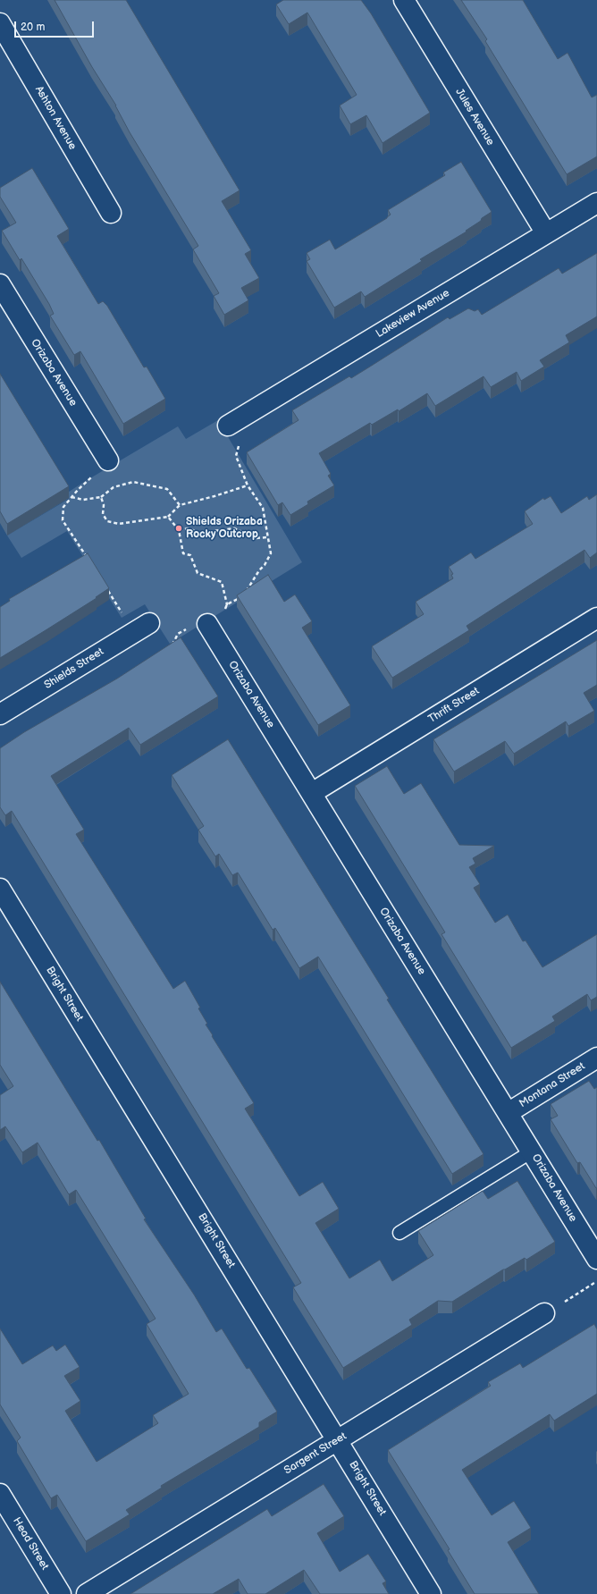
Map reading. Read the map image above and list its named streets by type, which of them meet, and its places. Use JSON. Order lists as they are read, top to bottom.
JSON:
{
  "streets": {
    "street": [
      "Jules Avenue",
      "Ashton Avenue",
      "Lakeview Avenue",
      "Orizaba Avenue",
      "Shields Street",
      "Thrift Street",
      "Bright Street",
      "Montana Street",
      "Sargent Street",
      "Head Street"
    ]
  },
  "crossings": [
    ["Jules Avenue", "Lakeview Avenue"],
    ["Orizaba Avenue", "Thrift Street"],
    ["Orizaba Avenue", "Montana Street"],
    ["Bright Street", "Sargent Street"]
  ],
  "places": ["Shields Orizaba Rocky Outcrop"],
  "scale_bar": "20 m"
}
